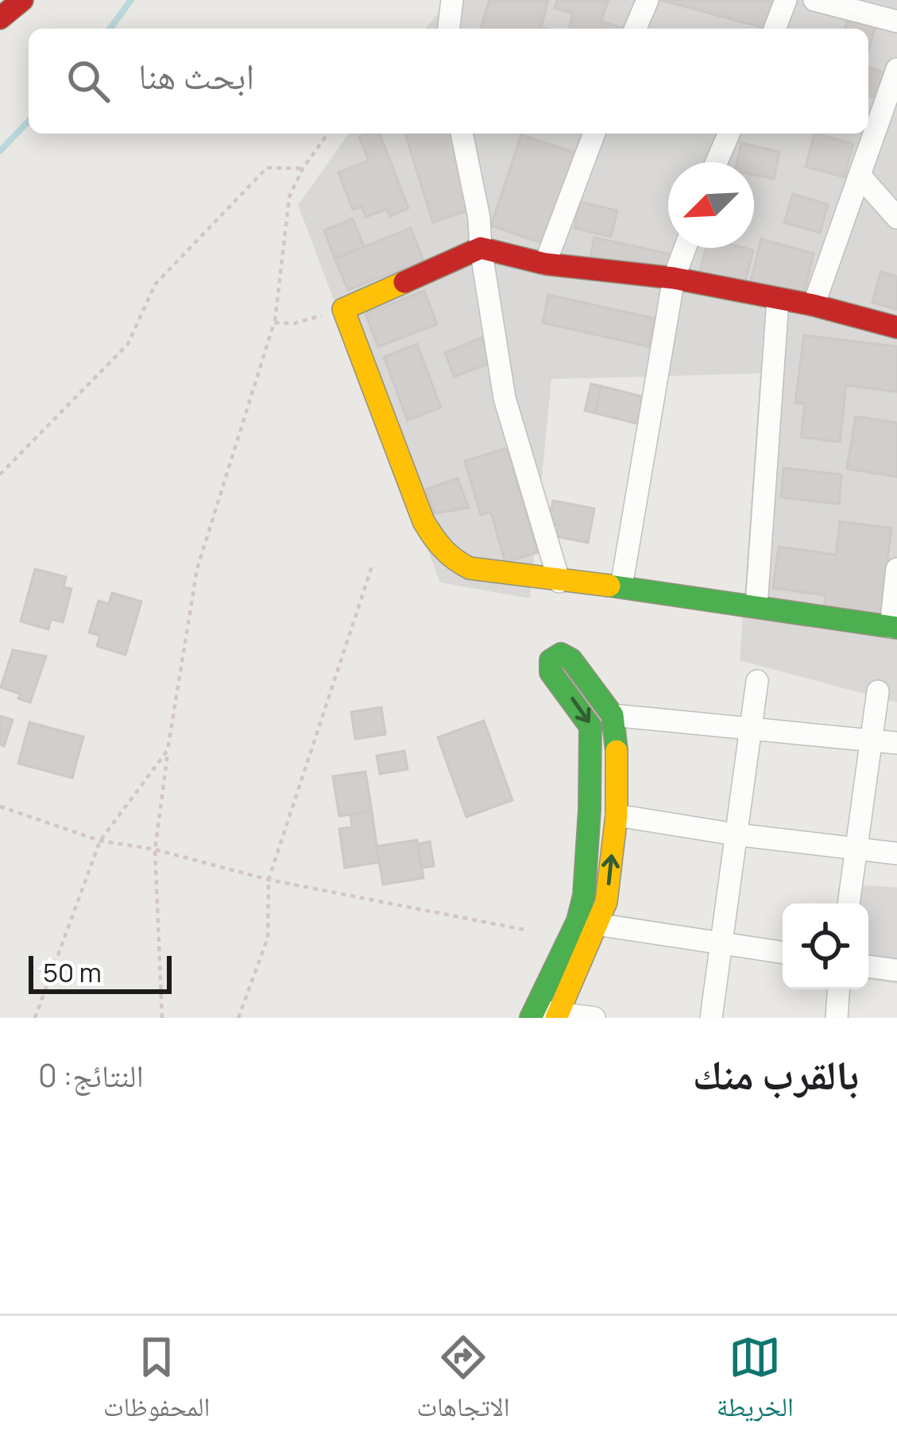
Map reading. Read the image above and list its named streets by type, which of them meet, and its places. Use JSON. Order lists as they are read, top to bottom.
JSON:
{
  "scale_bar": "50 m",
  "north": "bottom left",
  "page": {
    "search": "ابحث هنا",
    "scale": "50 m",
    "heading": ["بالقرب منك", "النتائج: 0"],
    "nav": ["الخريطة", "الاتجاهات", "المحفوظات"]
  }
}
